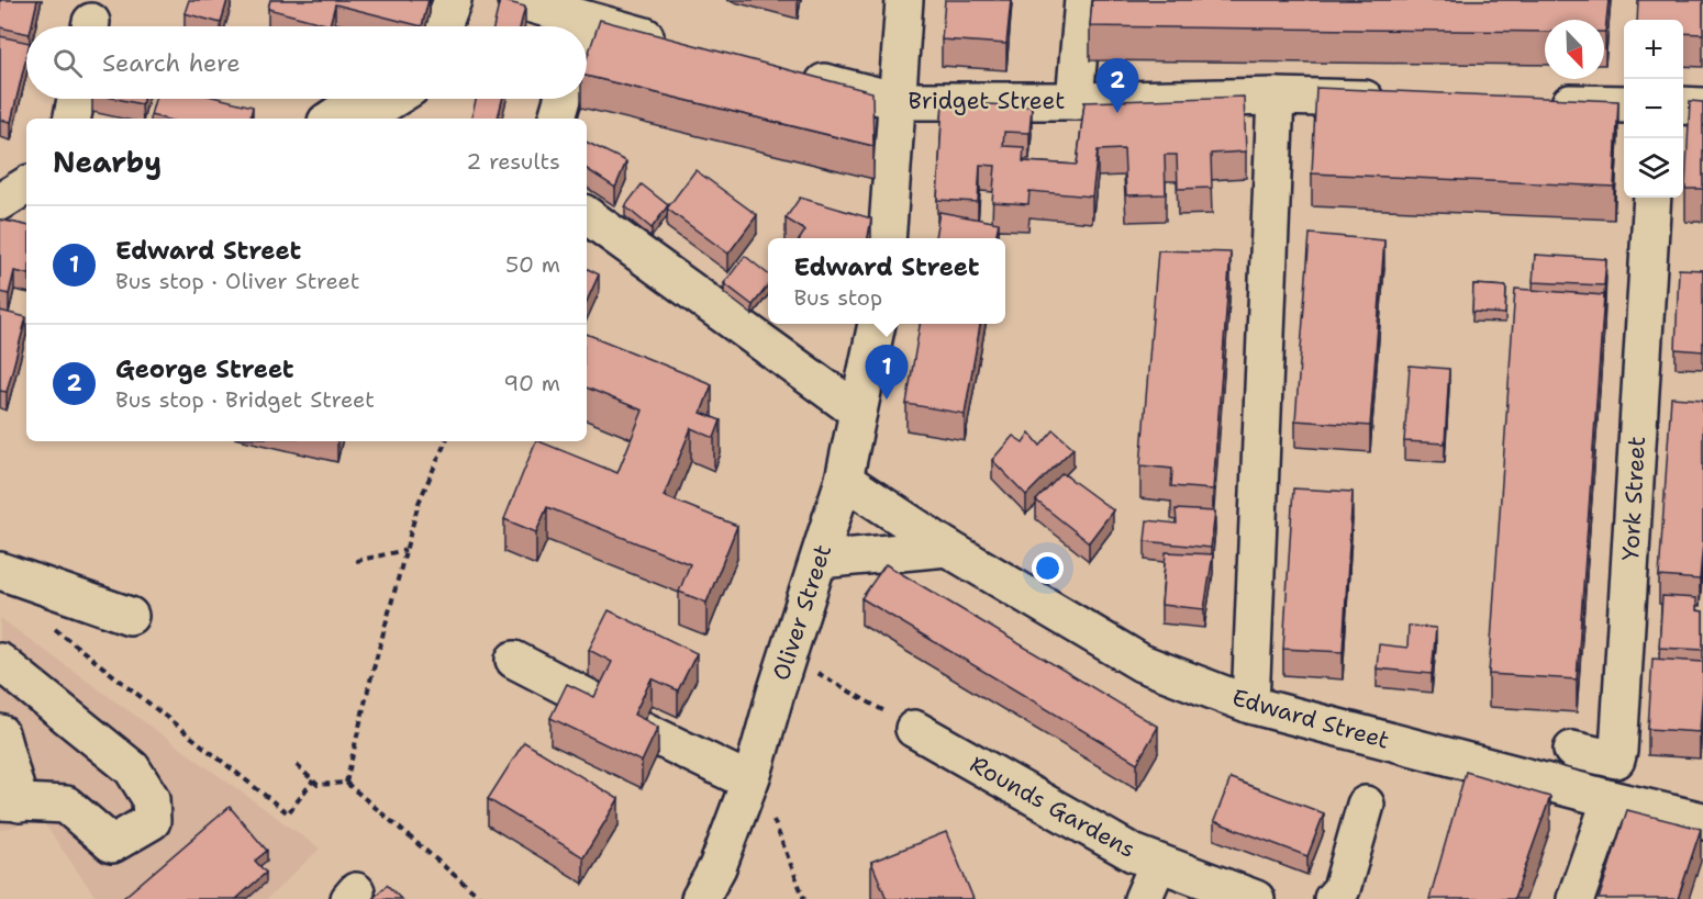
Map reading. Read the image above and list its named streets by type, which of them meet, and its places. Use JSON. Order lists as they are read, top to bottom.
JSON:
{
  "streets": {
    "street": [
      "Bridget Street",
      "York Street",
      "Oliver Street",
      "Edward Street",
      "Rounds Gardens"
    ]
  },
  "crossings": [
    ["Oliver Street", "Edward Street"]
  ],
  "north": "bottom right",
  "page": {
    "map_buttons": ["+", "−"],
    "search": "Search here",
    "pins": ["2", "1"],
    "heading": ["Nearby", "2 results"],
    "list": [
      {
        "mark": "1",
        "name": "Edward Street",
        "note": "Bus stop · Oliver Street",
        "value": "50 m"
      },
      {
        "mark": "2",
        "name": "George Street",
        "note": "Bus stop · Bridget Street",
        "value": "90 m"
      }
    ],
    "popup": ["Edward Street", "Bus stop"]
  }
}
